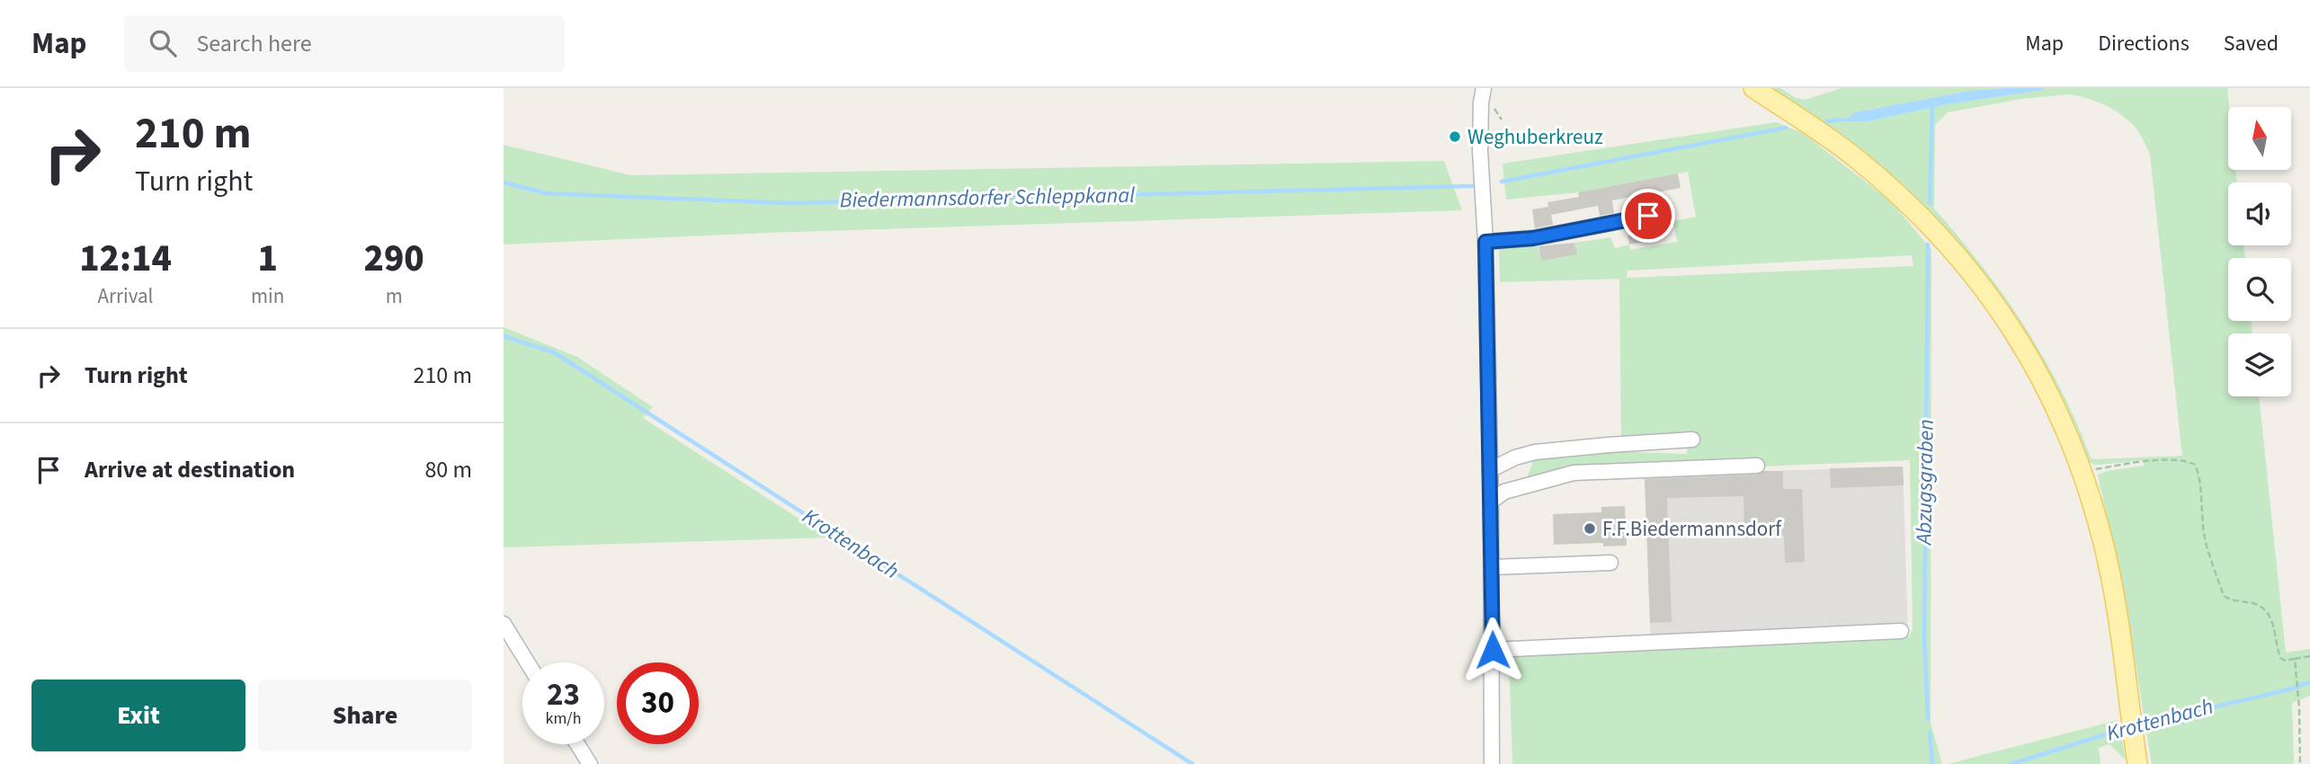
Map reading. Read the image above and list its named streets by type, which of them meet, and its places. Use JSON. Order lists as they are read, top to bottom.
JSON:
{
  "water": ["Biedermannsdorfer Schleppkanal", "Abzugsgraben", "Krottenbach"],
  "places": ["Weghuberkreuz", "F.F.Biedermannsdorf"],
  "north": "top",
  "page": {
    "header": "Map",
    "search": "Search here",
    "nav": ["Map", "Directions", "Saved"],
    "turn": ["210 m", "Turn right"],
    "eta": [
      "12:14",
      "Arrival",
      "1",
      "min",
      "290",
      "m"
    ],
    "list": [
      {
        "name": "Turn right",
        "value": "210 m"
      },
      {
        "name": "Arrive at destination",
        "value": "80 m"
      }
    ],
    "speed": "23 km/h",
    "limit": "30",
    "buttons": ["Exit", "Share"]
  }
}
